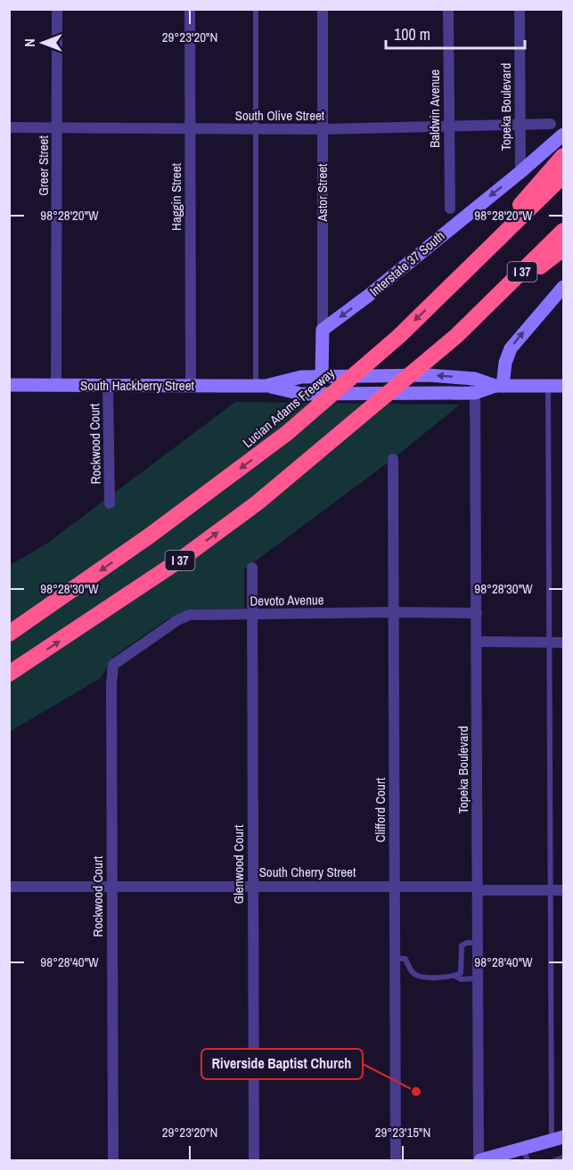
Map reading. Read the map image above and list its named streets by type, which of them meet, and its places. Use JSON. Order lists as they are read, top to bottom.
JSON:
{
  "streets": {
    "highway": ["I 37", "Lucian Adams Freeway"],
    "main road": ["Astor Street", "Interstate 37 South", "South Hackberry Street"],
    "street": [
      "Topeka Boulevard",
      "Baldwin Avenue",
      "South Olive Street",
      "Greer Street",
      "Haggin Street",
      "Rockwood Court",
      "Devoto Avenue",
      "Clifford Court",
      "Glenwood Court",
      "South Cherry Street"
    ]
  },
  "crossings": [
    ["Topeka Boulevard", "South Olive Street"],
    ["Topeka Boulevard", "Interstate 37 South"],
    ["Topeka Boulevard", "South Hackberry Street"],
    ["Topeka Boulevard", "Devoto Avenue"],
    ["Topeka Boulevard", "South Cherry Street"],
    ["Baldwin Avenue", "South Olive Street"],
    ["South Olive Street", "Greer Street"],
    ["South Olive Street", "Astor Street"],
    ["South Olive Street", "Haggin Street"],
    ["Greer Street", "South Hackberry Street"],
    ["Astor Street", "Interstate 37 South"],
    ["Astor Street", "South Hackberry Street"],
    ["Haggin Street", "South Hackberry Street"],
    ["South Hackberry Street", "Rockwood Court"],
    ["Rockwood Court", "Devoto Avenue"],
    ["Rockwood Court", "South Cherry Street"],
    ["Devoto Avenue", "Clifford Court"],
    ["Devoto Avenue", "Glenwood Court"],
    ["Clifford Court", "South Cherry Street"],
    ["Glenwood Court", "South Cherry Street"]
  ],
  "one_way": ["Interstate 37 South"],
  "places": ["Riverside Baptist Church"],
  "scale_bar": "100 m",
  "north": "left",
  "coordinates": [
    "29°23'20\"N",
    "98°28'20\"W",
    "98°28'30\"W",
    "98°28'40\"W",
    "29°23'15\"N"
  ]
}
